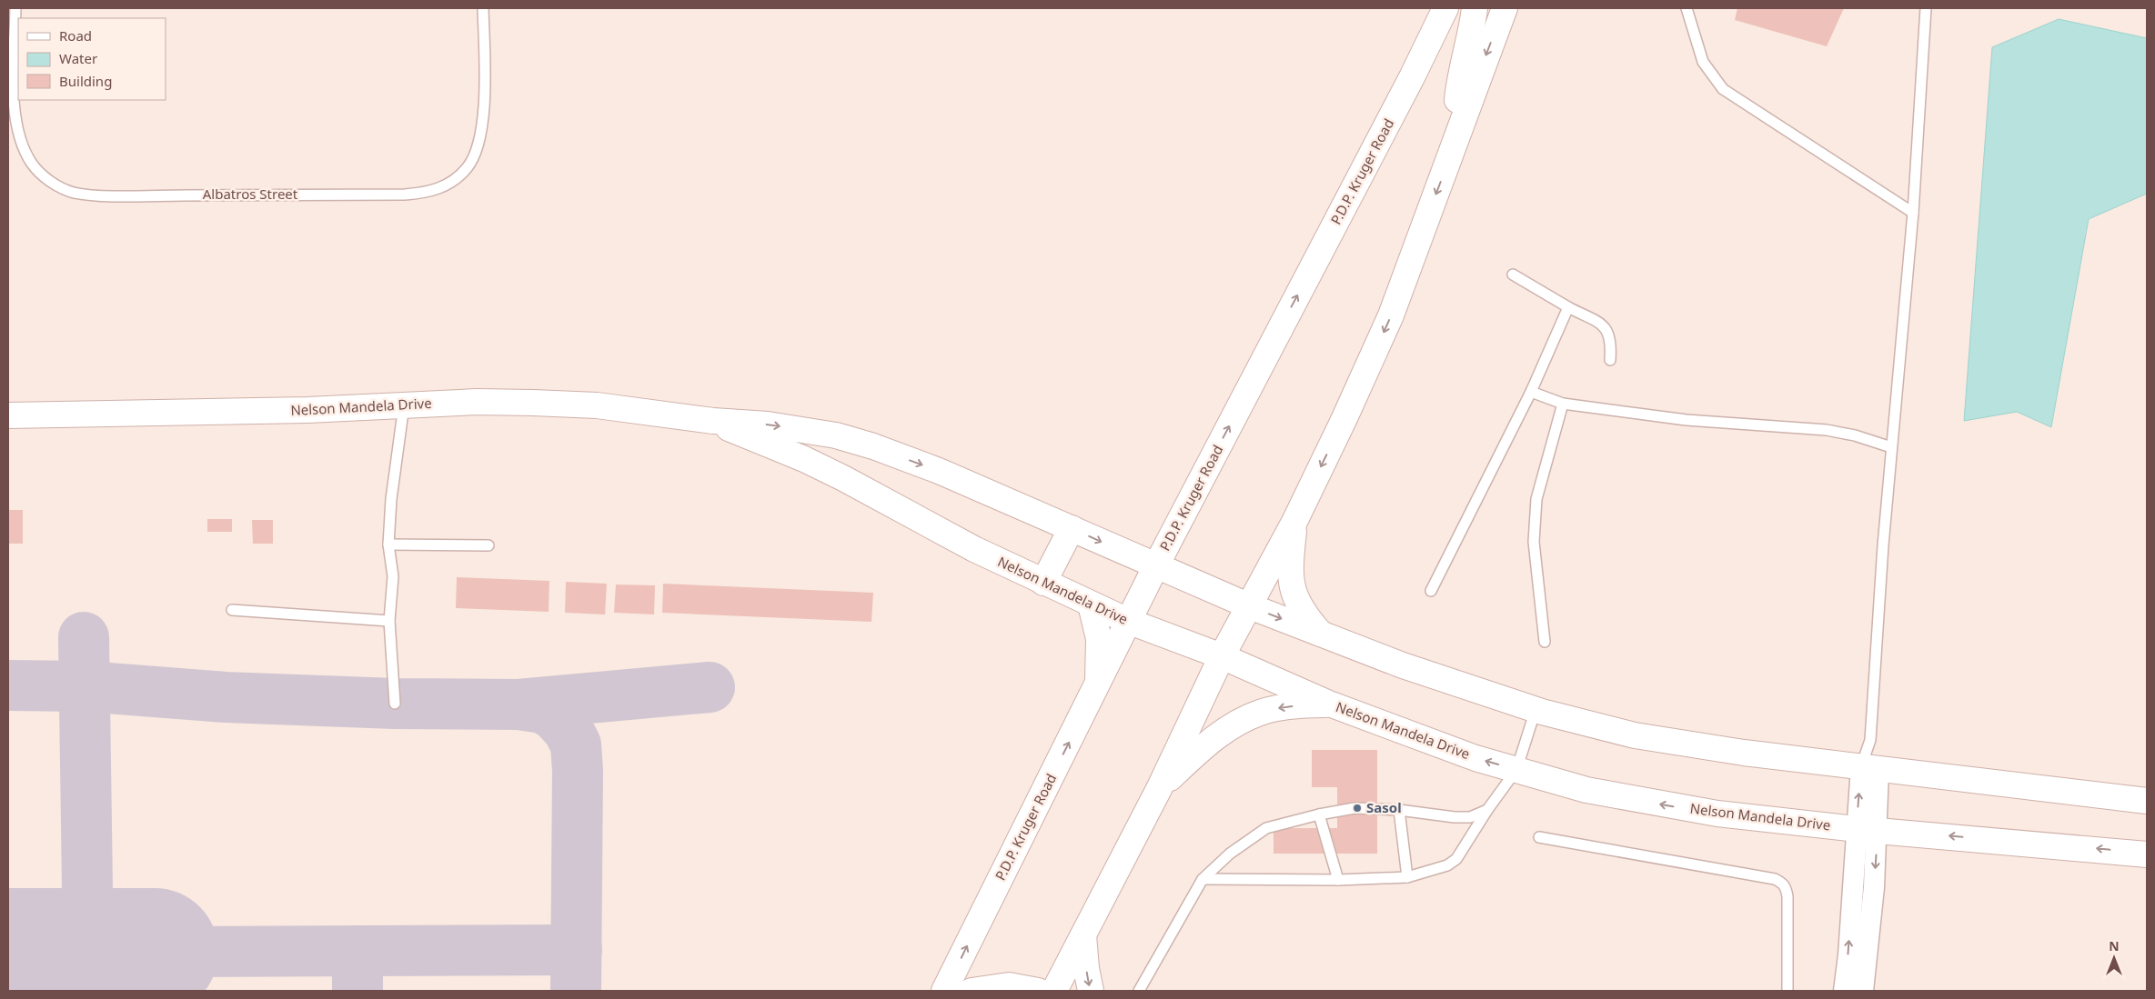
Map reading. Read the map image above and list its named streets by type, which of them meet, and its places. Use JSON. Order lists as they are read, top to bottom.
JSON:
{
  "streets": {
    "street": ["P.D.P. Kruger Road", "Nelson Mandela Drive"],
    "lane": ["Albatros Street"]
  },
  "crossings": [
    ["P.D.P. Kruger Road", "Nelson Mandela Drive"]
  ],
  "places": ["Sasol"],
  "legend": ["Road", "Water", "Building"],
  "north": "top"
}
